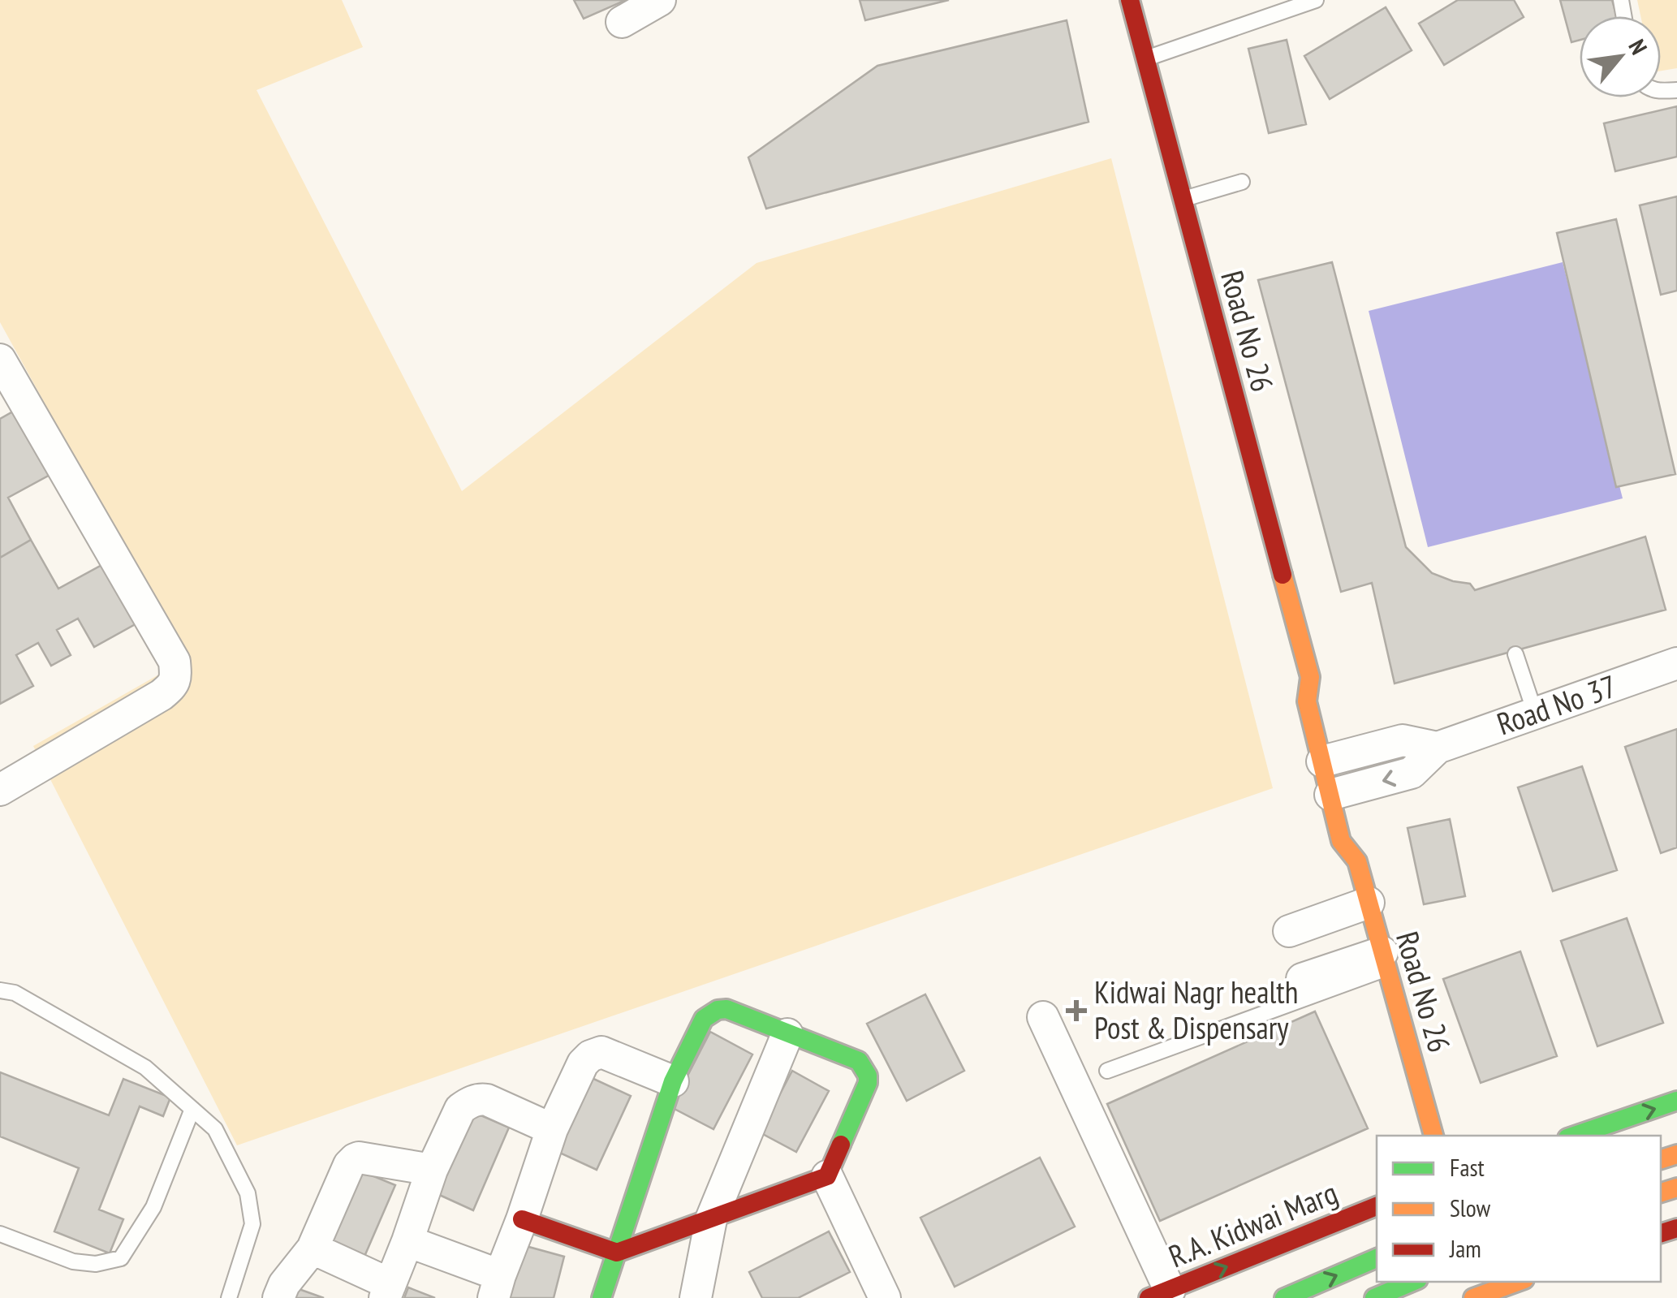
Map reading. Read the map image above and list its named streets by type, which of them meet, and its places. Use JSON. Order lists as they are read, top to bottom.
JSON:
{
  "streets": {
    "street": ["Road No 26", "Road No 37", "R.A. Kidwai Marg"]
  },
  "crossings": [
    ["Road No 26", "Road No 37"]
  ],
  "places": {
    "health": ["Kidwai Nagr health Post & Dispensary"]
  },
  "legend": ["Fast", "Slow", "Jam"],
  "north": "top right"
}
